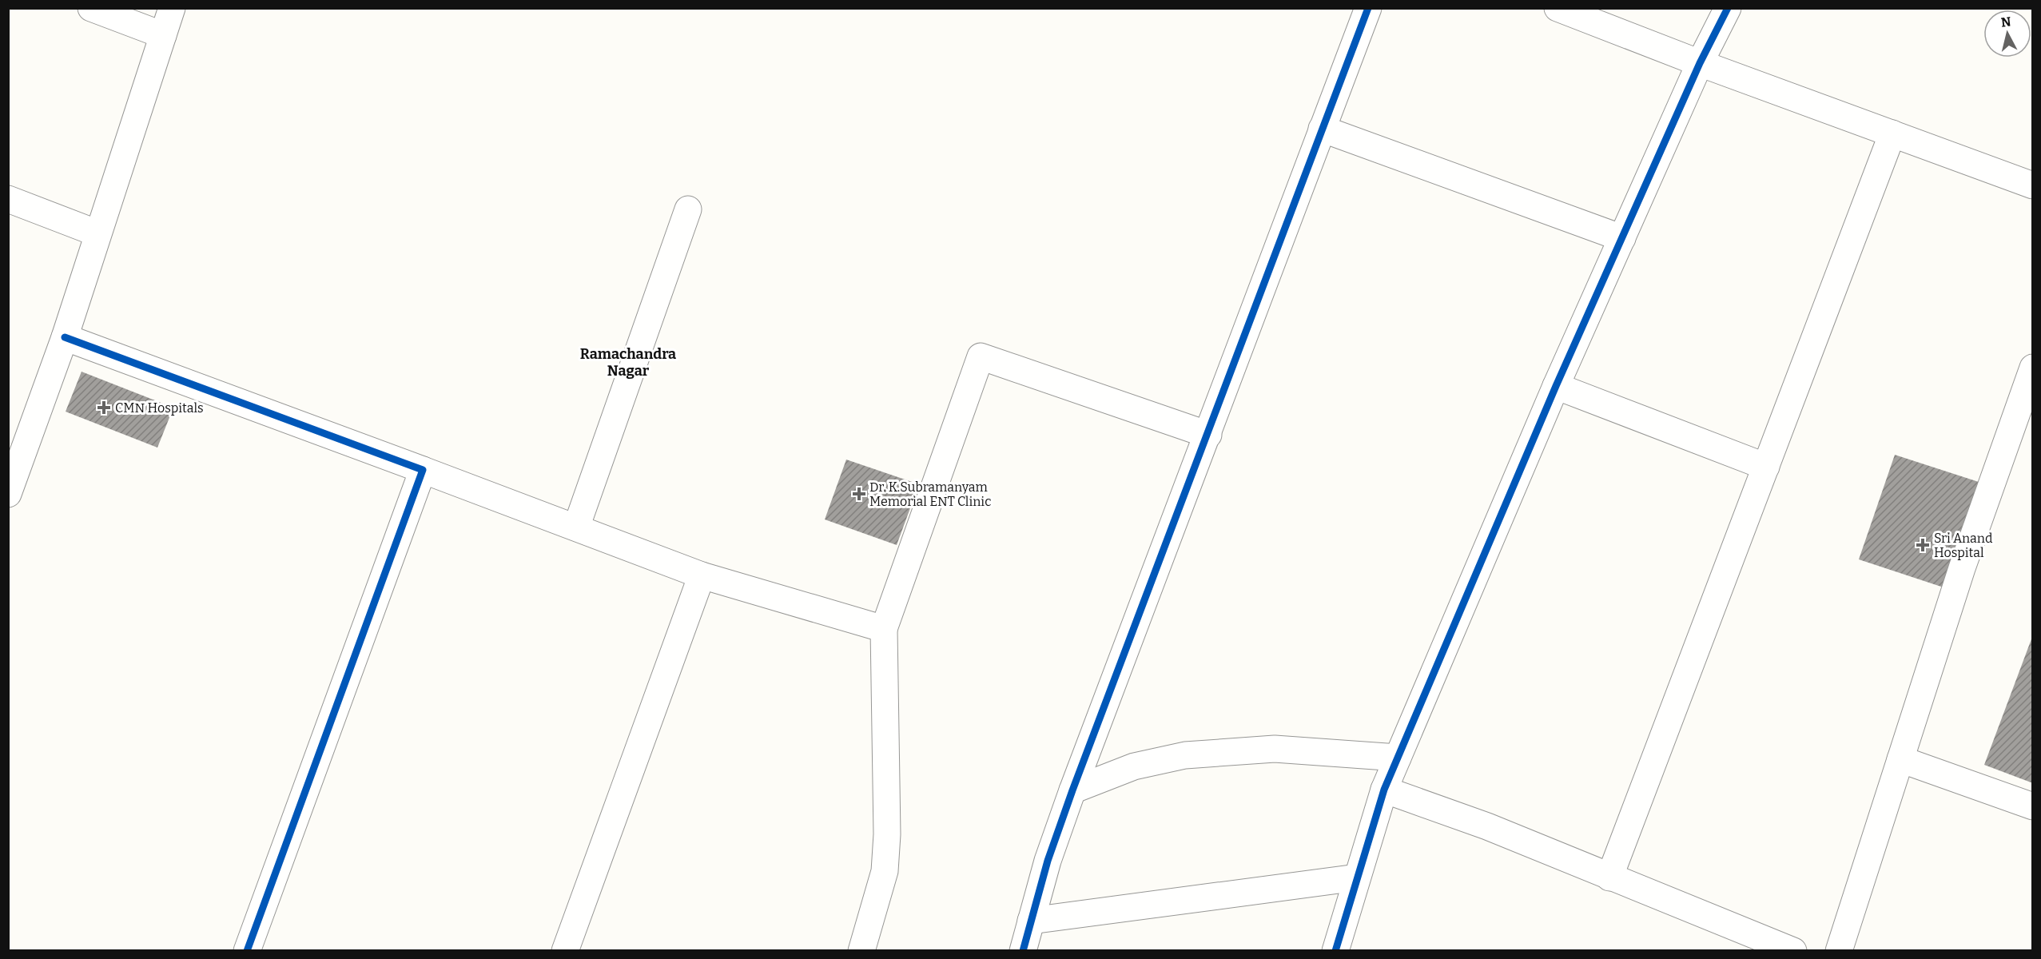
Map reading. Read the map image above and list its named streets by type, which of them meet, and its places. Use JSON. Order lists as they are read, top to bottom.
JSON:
{
  "districts": ["Ramachandra Nagar"],
  "places": {
    "health": ["CMN Hospitals", "Dr. K.Subramanyam Memorial ENT Clinic", "Sri Anand Hospital"]
  },
  "north": "top"
}
